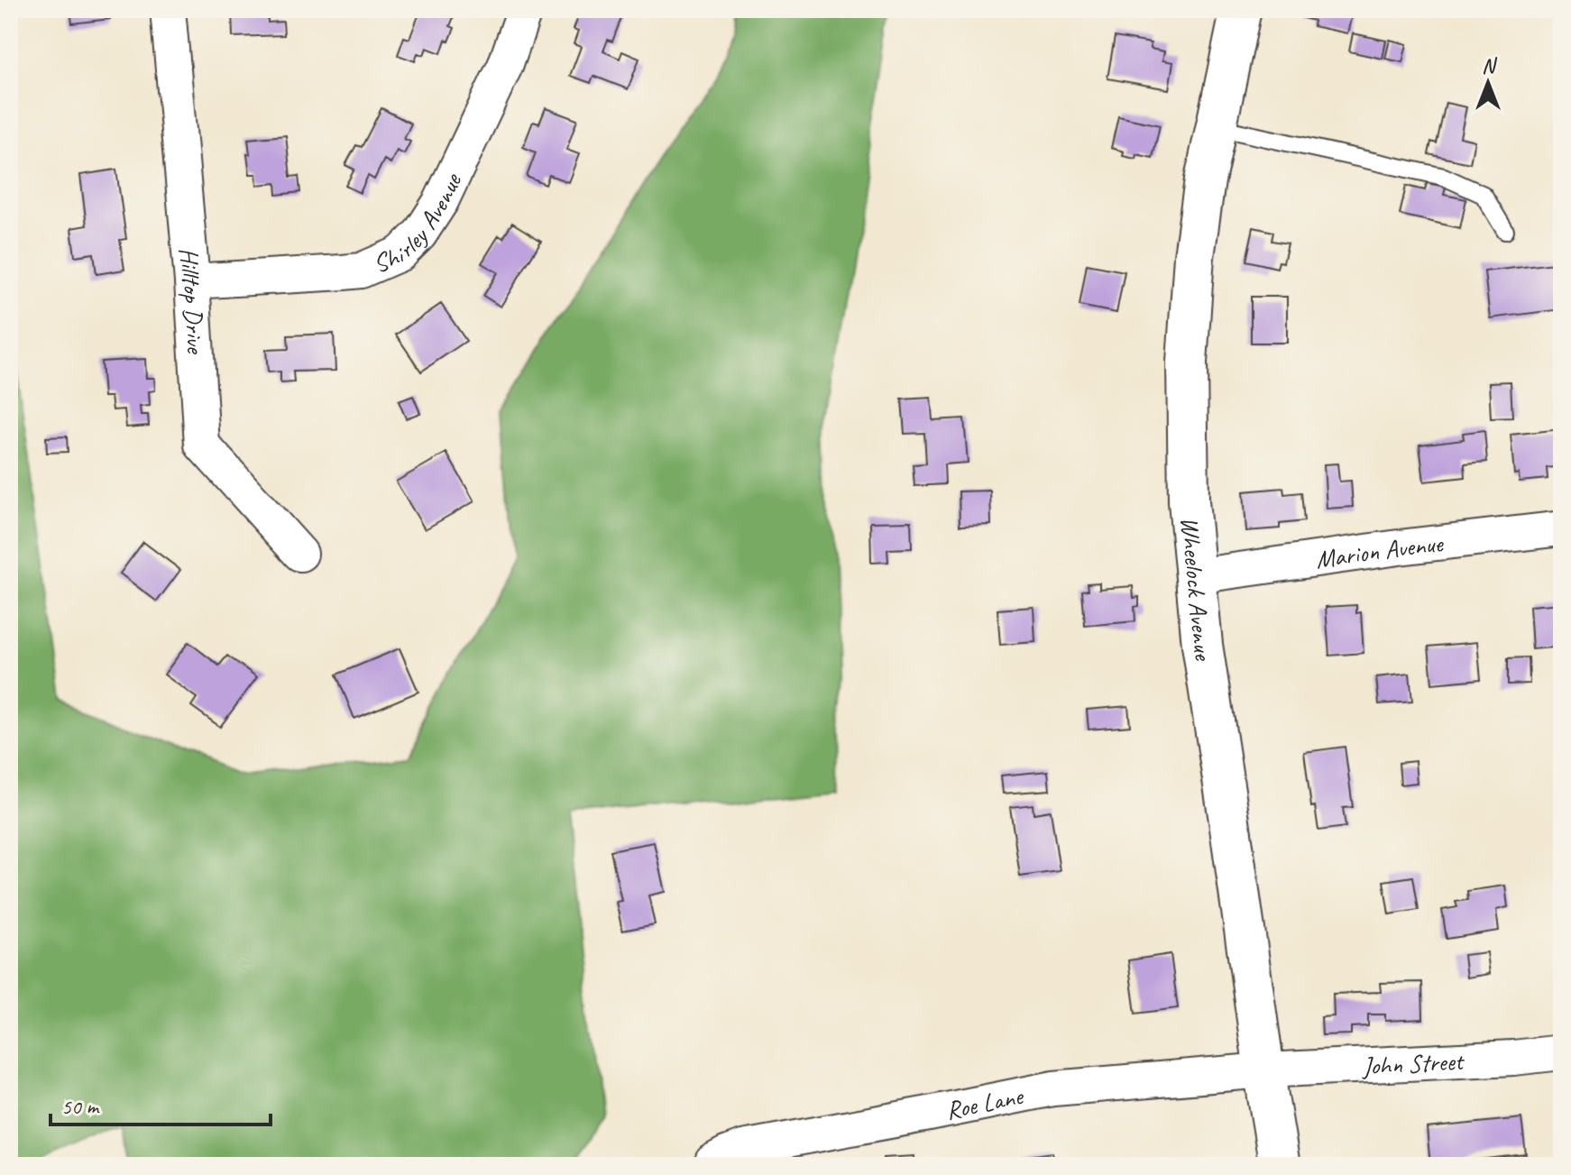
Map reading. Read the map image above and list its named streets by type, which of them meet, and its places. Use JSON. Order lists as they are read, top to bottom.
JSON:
{
  "streets": {
    "street": [
      "Shirley Avenue",
      "Hilltop Drive",
      "Marion Avenue",
      "Wheelock Avenue",
      "John Street",
      "Roe Lane"
    ]
  },
  "crossings": [
    ["Shirley Avenue", "Hilltop Drive"],
    ["Marion Avenue", "Wheelock Avenue"],
    ["Wheelock Avenue", "John Street"],
    ["Wheelock Avenue", "Roe Lane"],
    ["John Street", "Roe Lane"]
  ],
  "scale_bar": "50 m",
  "north": "top"
}
